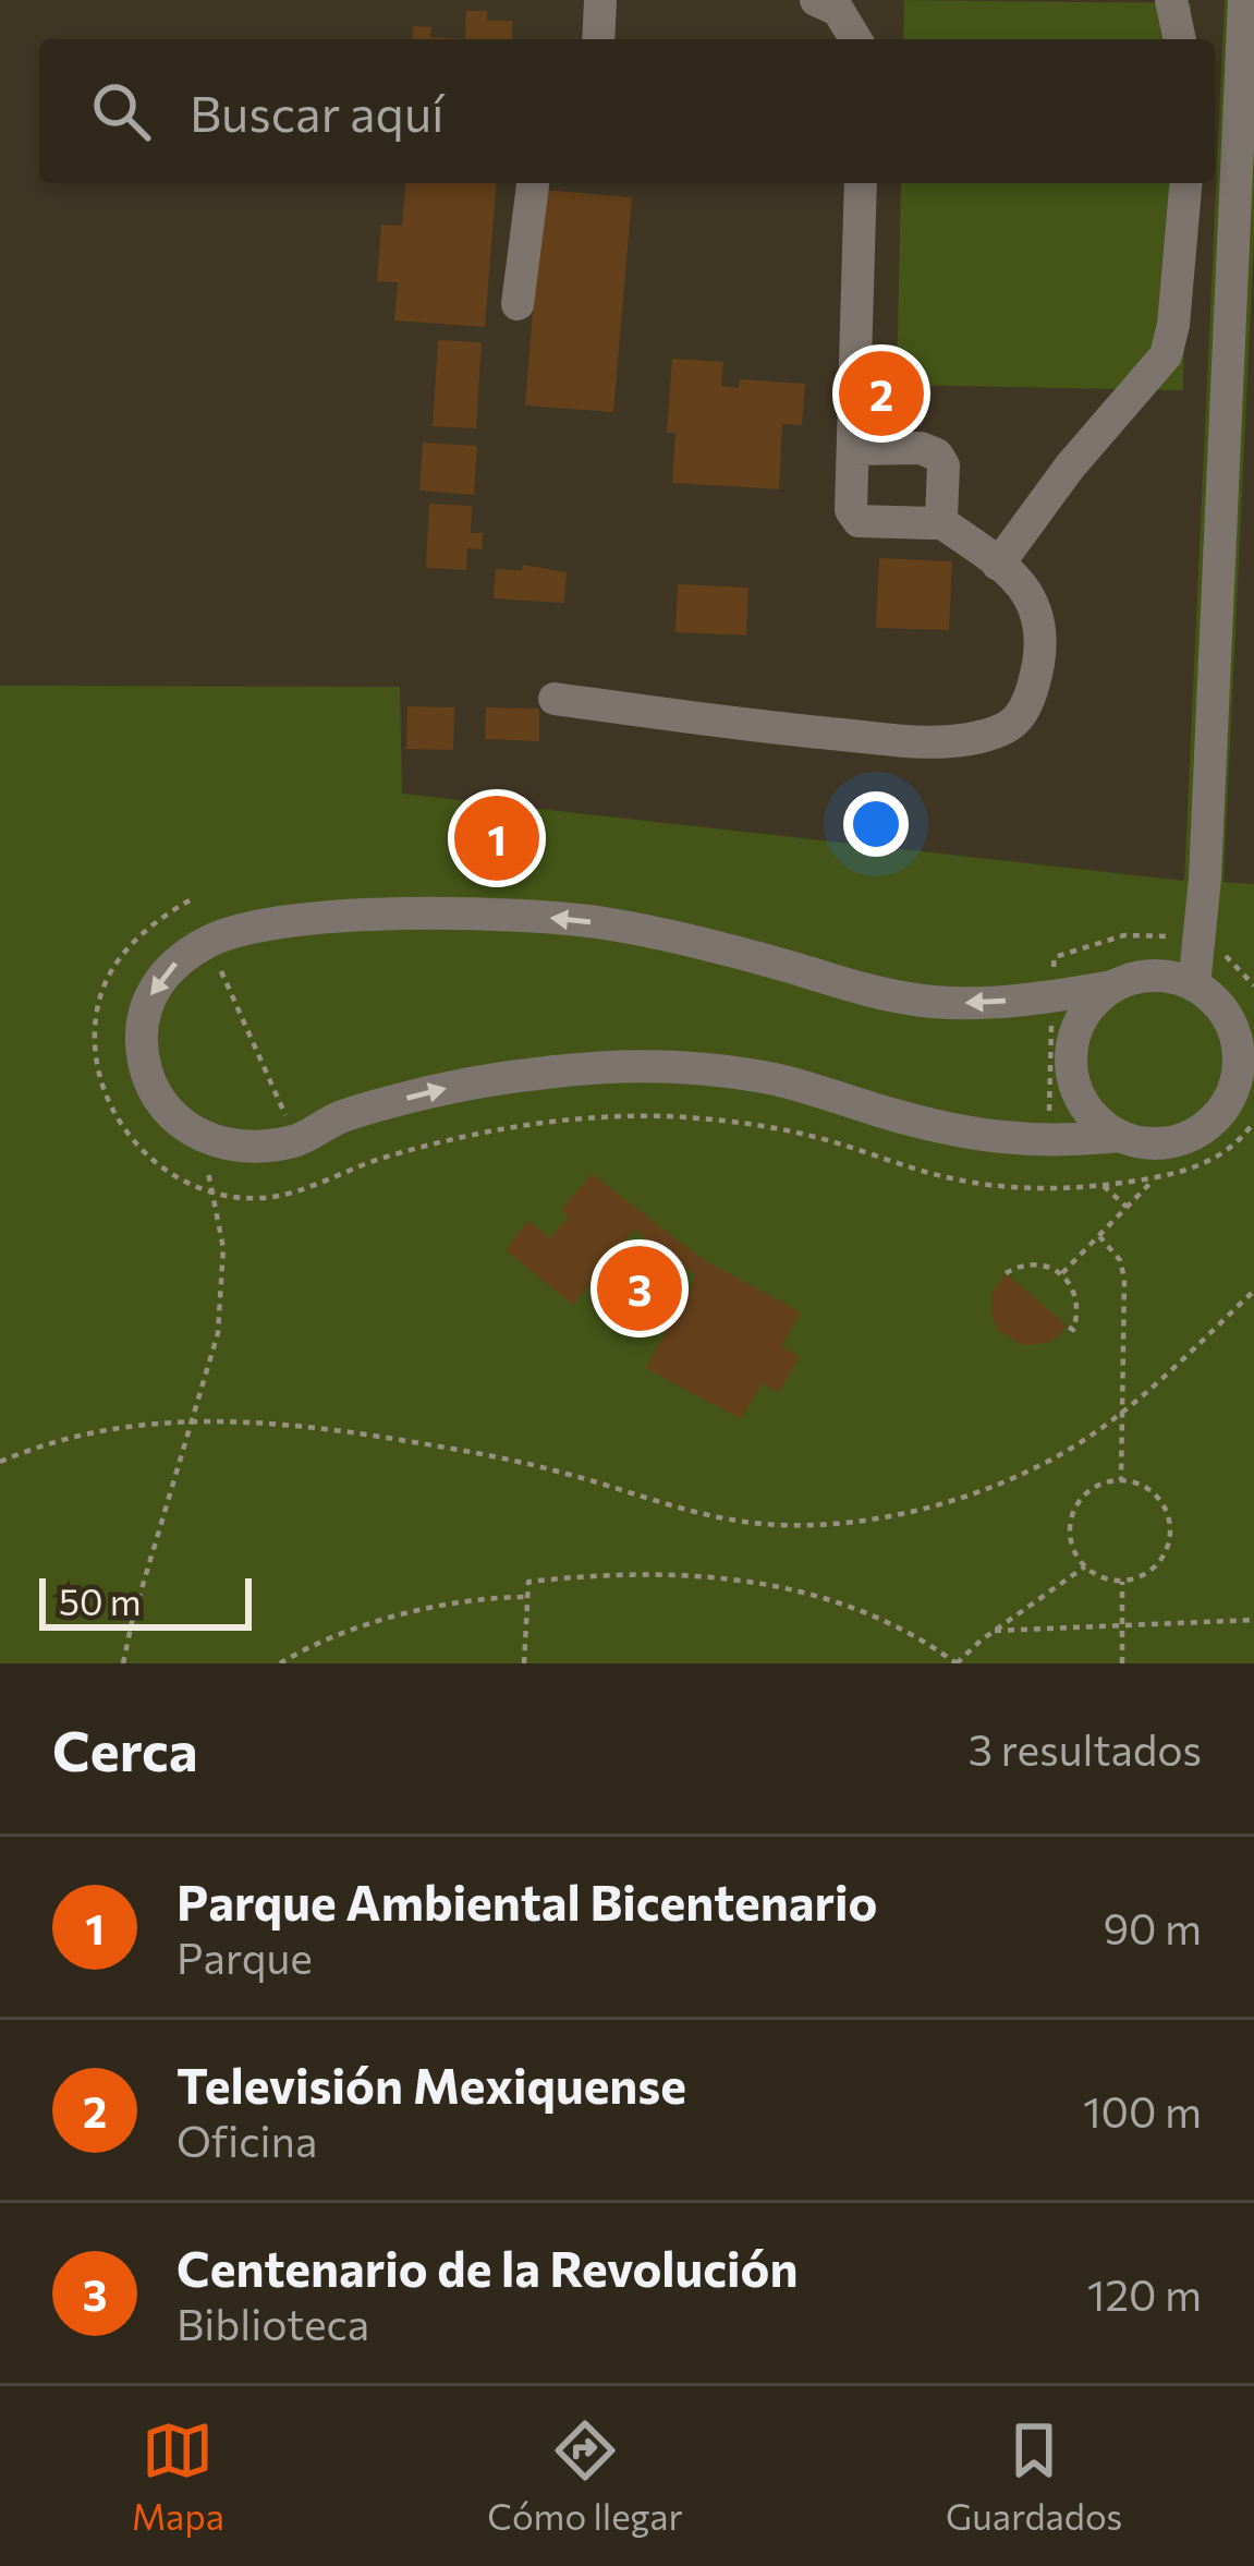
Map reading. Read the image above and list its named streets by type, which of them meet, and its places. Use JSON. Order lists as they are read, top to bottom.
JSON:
{
  "scale_bar": "50 m",
  "page": {
    "search": "Buscar aquí",
    "pins": ["2", "1", "3"],
    "scale": "50 m",
    "heading": ["Cerca", "3 resultados"],
    "list": [
      {
        "mark": "1",
        "name": "Parque Ambiental Bicentenario",
        "note": "Parque",
        "value": "90 m"
      },
      {
        "mark": "2",
        "name": "Televisión Mexiquense",
        "note": "Oficina",
        "value": "100 m"
      },
      {
        "mark": "3",
        "name": "Centenario de la Revolución",
        "note": "Biblioteca",
        "value": "120 m"
      }
    ],
    "nav": ["Mapa", "Cómo llegar", "Guardados"]
  }
}
